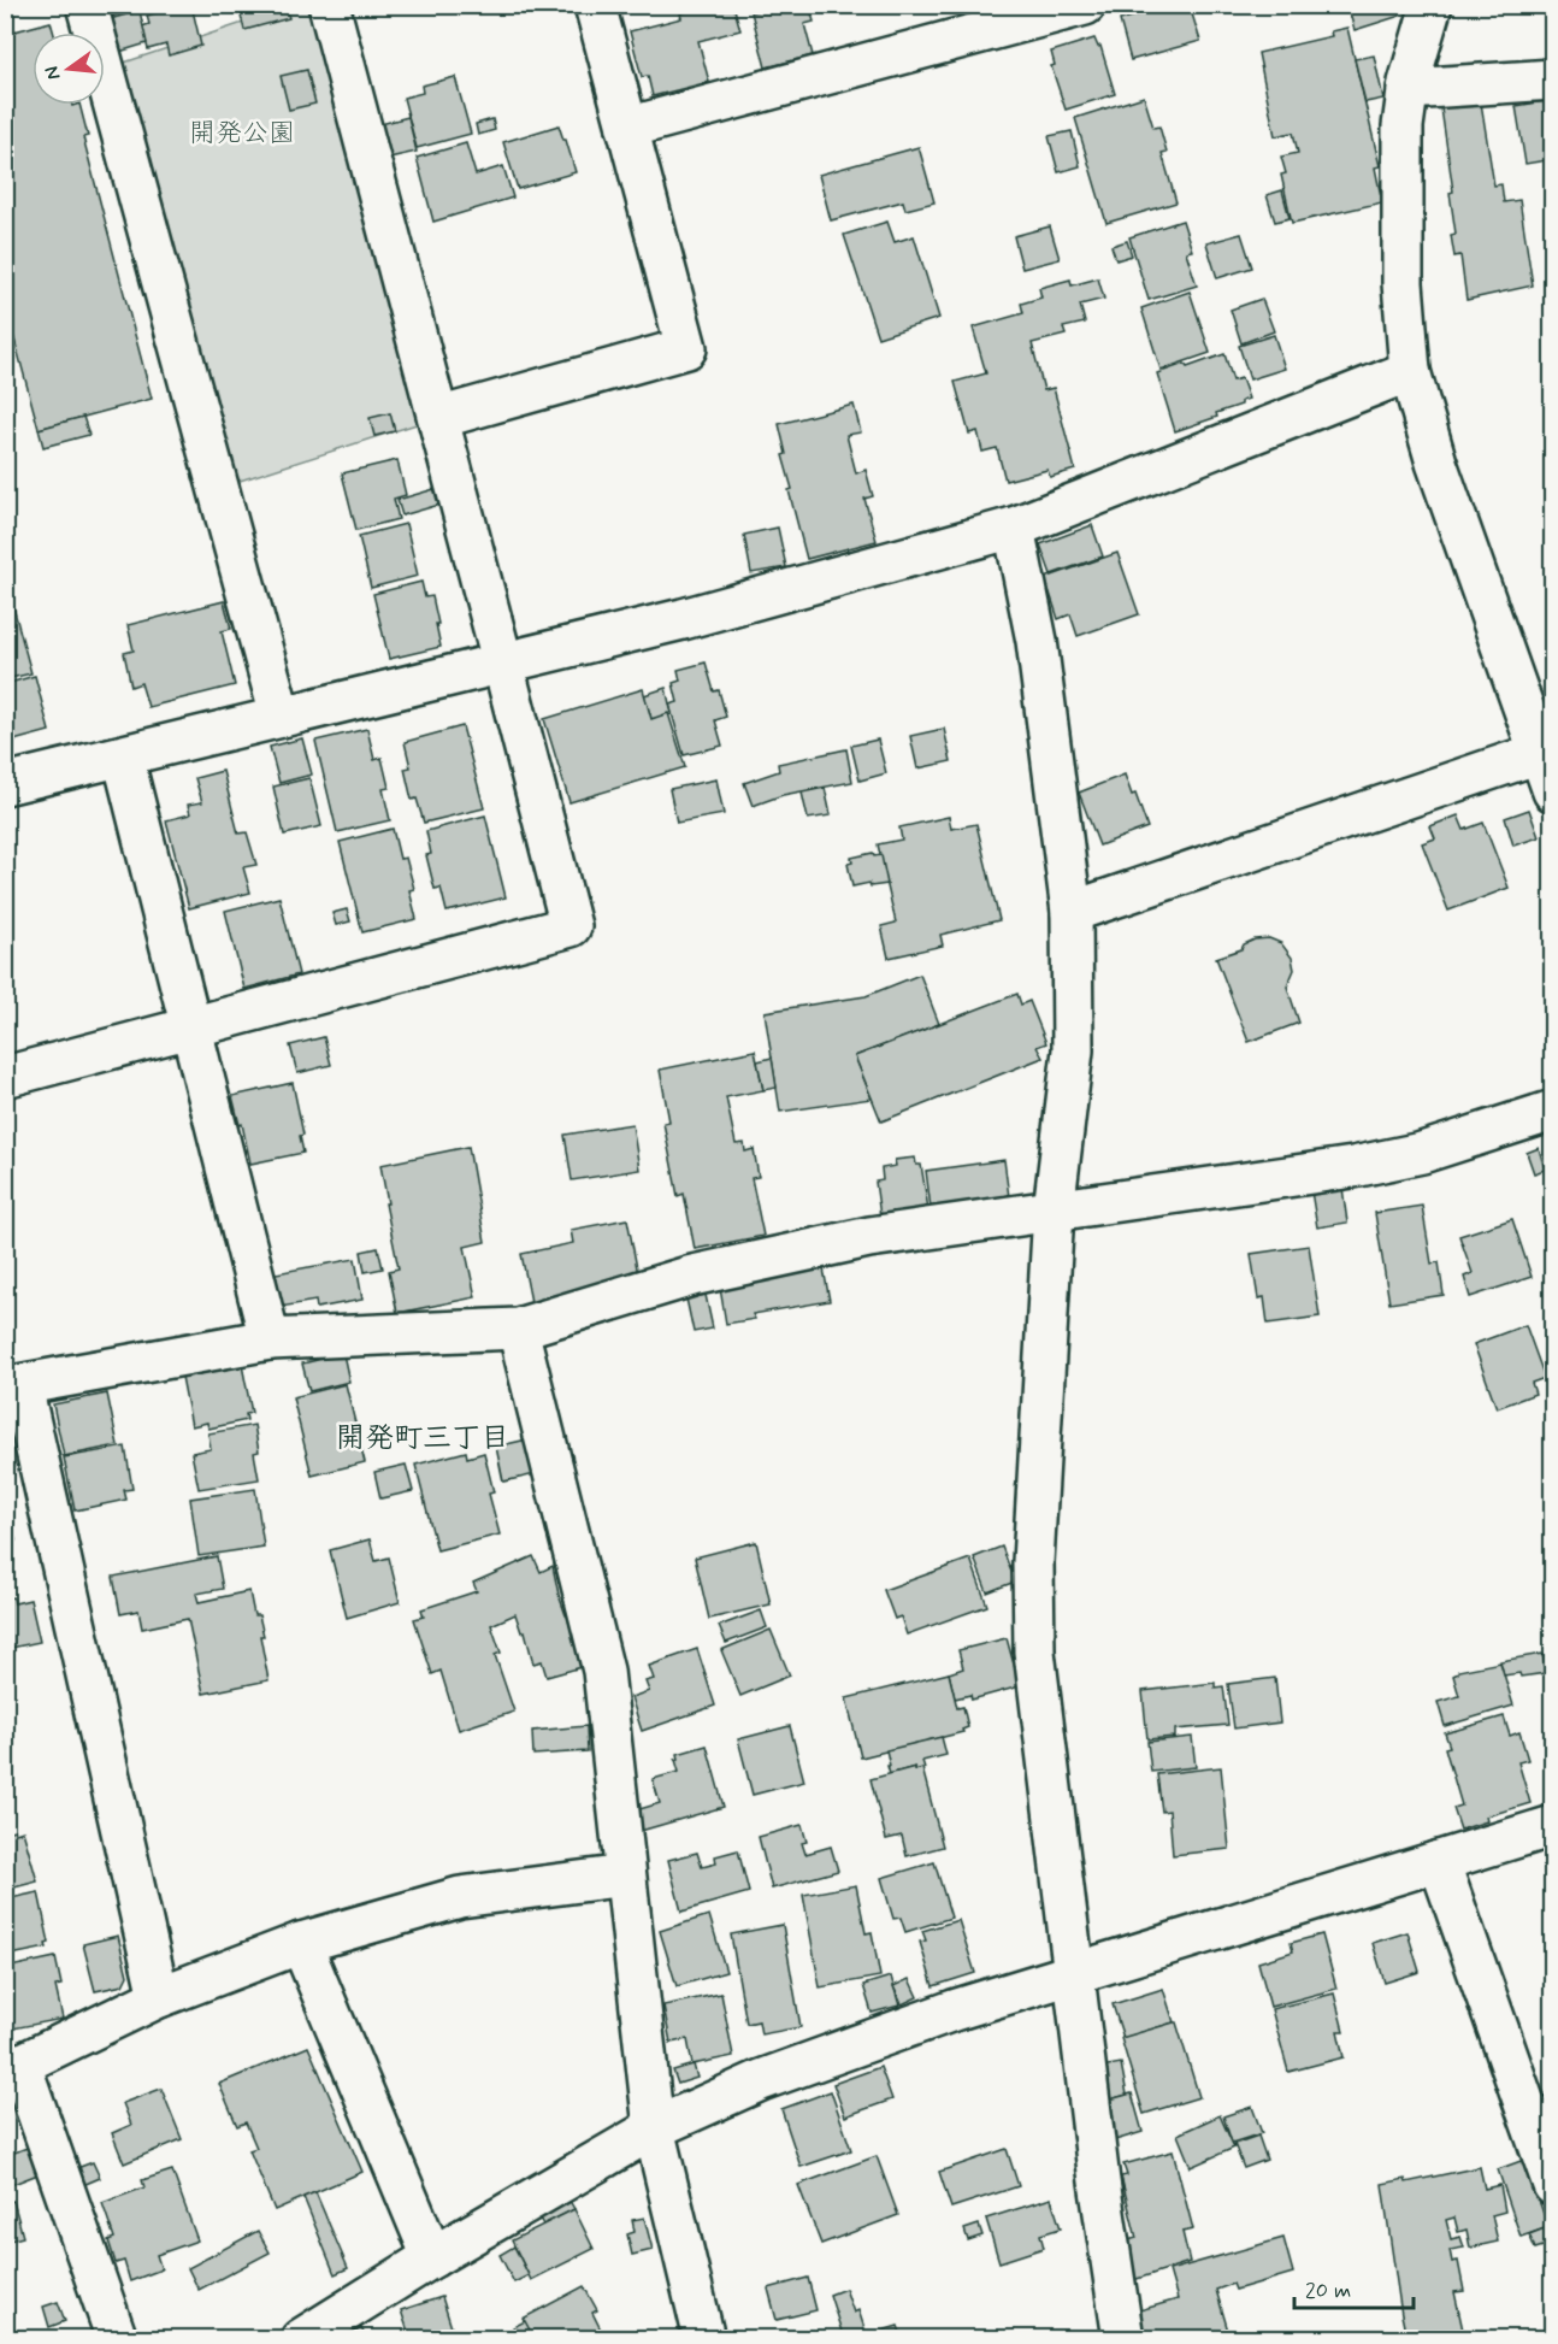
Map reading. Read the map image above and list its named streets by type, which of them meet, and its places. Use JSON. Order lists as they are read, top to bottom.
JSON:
{
  "districts": ["開発町三丁目"],
  "parks": ["開発公園"],
  "scale_bar": "20 m",
  "north": "left"
}
